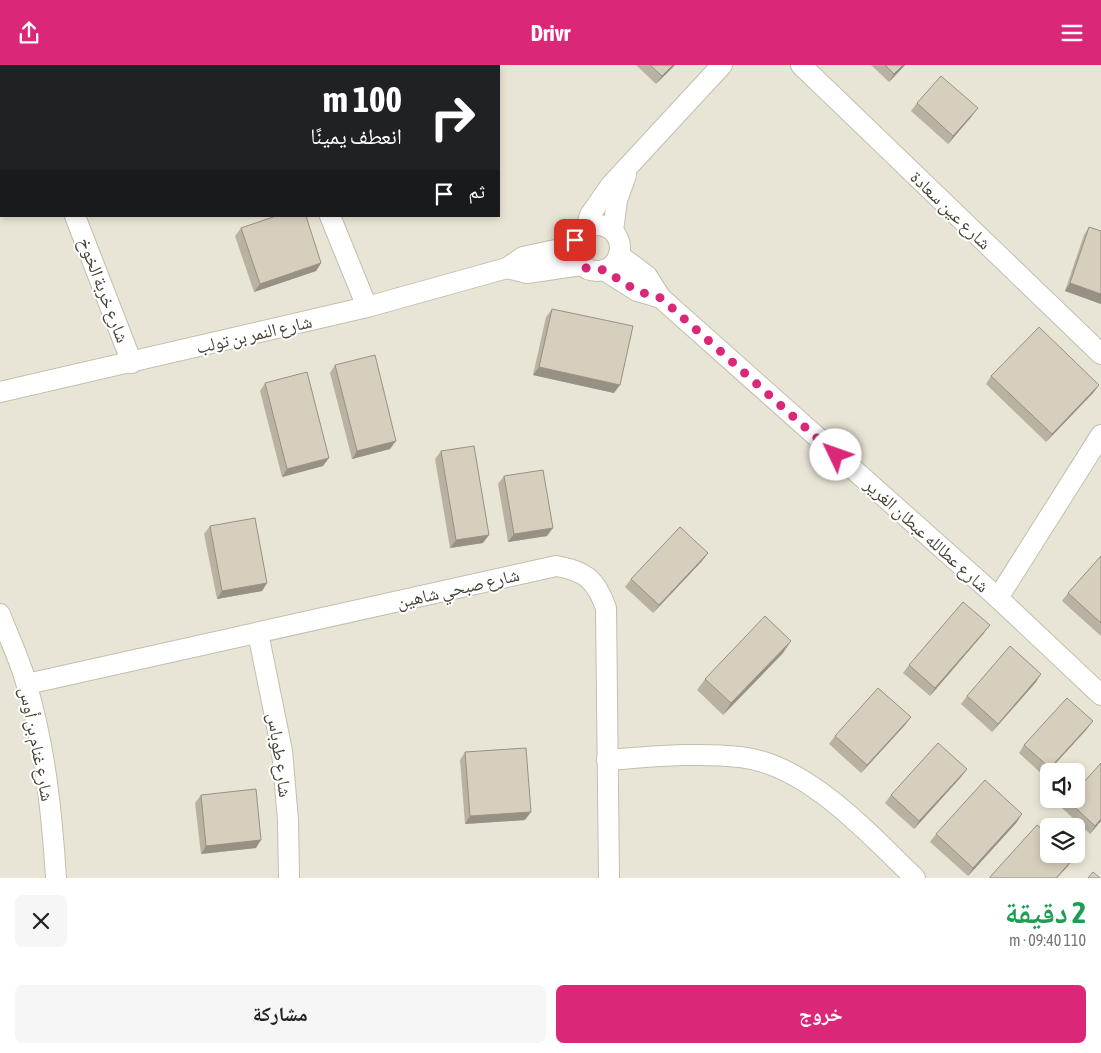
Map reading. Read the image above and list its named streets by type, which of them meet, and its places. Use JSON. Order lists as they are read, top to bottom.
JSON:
{
  "streets": {
    "street": [
      "شارع عين سعادة",
      "شارع خربة الخوخ",
      "شارع النمر بن تولب",
      "شارع عطالله عبطان الغرير",
      "شارع صبحي شاهين",
      "شارع غنام بن أوس",
      "شارع طوباس"
    ]
  },
  "crossings": [
    ["شارع خربة الخوخ", "شارع النمر بن تولب"],
    ["شارع النمر بن تولب", "شارع عطالله عبطان الغرير"],
    ["شارع صبحي شاهين", "شارع غنام بن أوس"],
    ["شارع صبحي شاهين", "شارع طوباس"]
  ],
  "page": {
    "header": "Drivr",
    "turn": ["100 m", "انعطف يمينًا"],
    "then": "ثم",
    "heading": ["2 دقيقة", "110 m · 09:40"],
    "buttons": ["خروج", "مشاركة"]
  }
}
